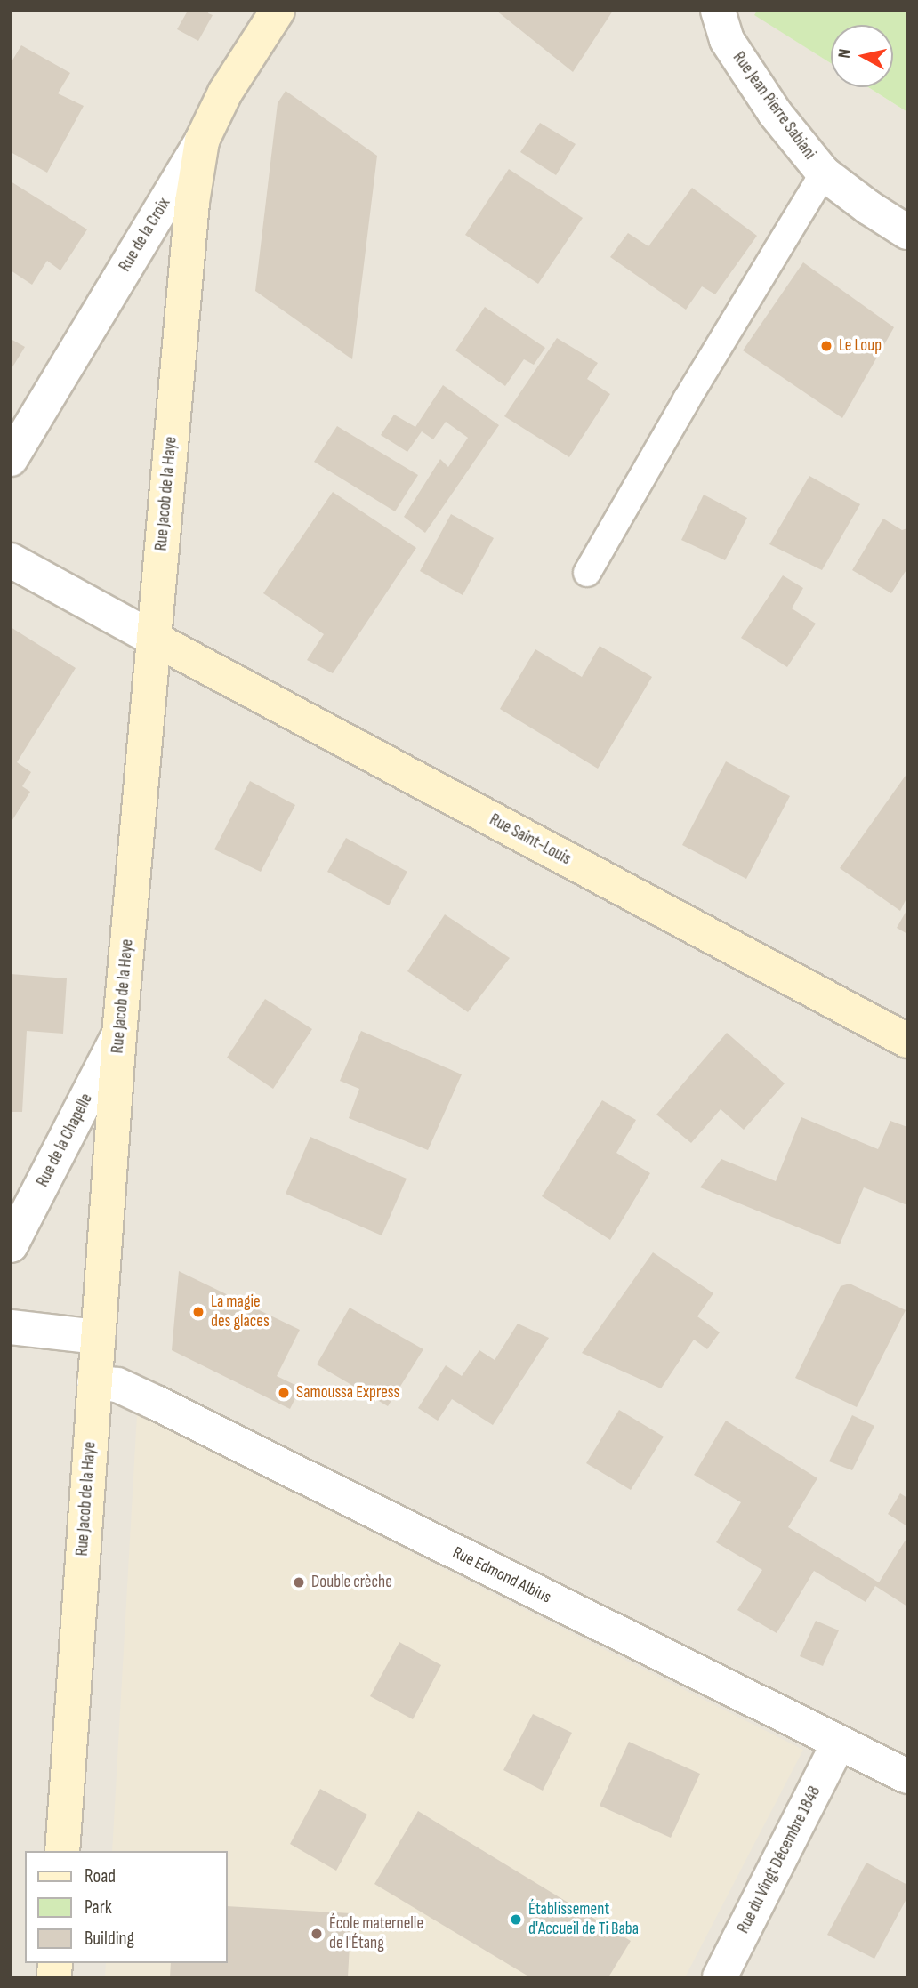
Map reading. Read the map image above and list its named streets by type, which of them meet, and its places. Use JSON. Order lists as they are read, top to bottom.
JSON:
{
  "streets": {
    "main road": ["Rue de la Croix", "Rue Jacob de la Haye", "Rue Saint-Louis"],
    "street": [
      "Rue Jean Pierre Sabiani",
      "Rue de la Chapelle",
      "Rue Edmond Albius",
      "Rue du Vingt Décembre 1848"
    ]
  },
  "crossings": [
    ["Rue de la Croix", "Rue Jacob de la Haye"],
    ["Rue Jacob de la Haye", "Rue Saint-Louis"],
    ["Rue Jacob de la Haye", "Rue de la Chapelle"],
    ["Rue Jacob de la Haye", "Rue Edmond Albius"],
    ["Rue Edmond Albius", "Rue du Vingt Décembre 1848"]
  ],
  "places": [
    "Le Loup",
    "La magie des glaces",
    "Samoussa Express",
    "Double crèche",
    "Établissement d'Accueil de Ti Baba",
    "École maternelle de l'Étang"
  ],
  "legend": ["Road", "Park", "Building"],
  "north": "left"
}
